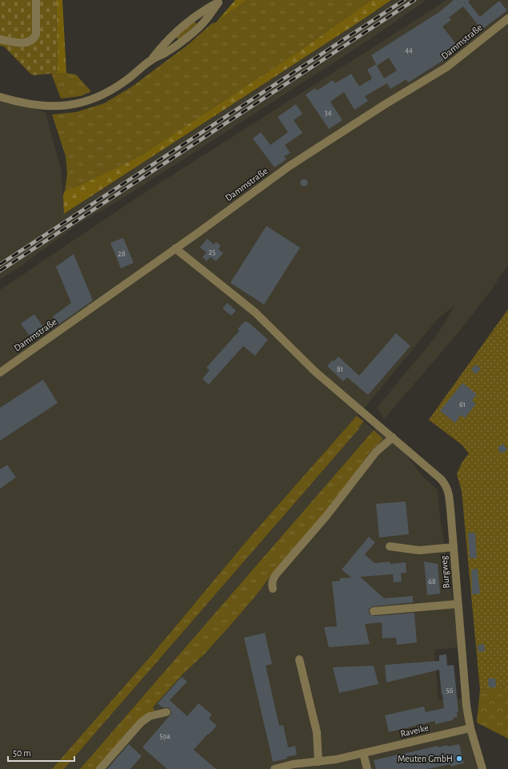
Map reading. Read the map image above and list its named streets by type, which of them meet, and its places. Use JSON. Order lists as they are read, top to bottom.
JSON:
{
  "streets": {
    "street": ["Dammstraße", "Burgweg", "Raveike"]
  },
  "crossings": [
    ["Dammstraße", "Burgweg"],
    ["Burgweg", "Raveike"]
  ],
  "places": ["Meuten GmbH"],
  "house_numbers": [
    "44",
    "34",
    "25",
    "28",
    "81",
    "61",
    "68",
    "56",
    "59a"
  ],
  "scale_bar": "50 m"
}
